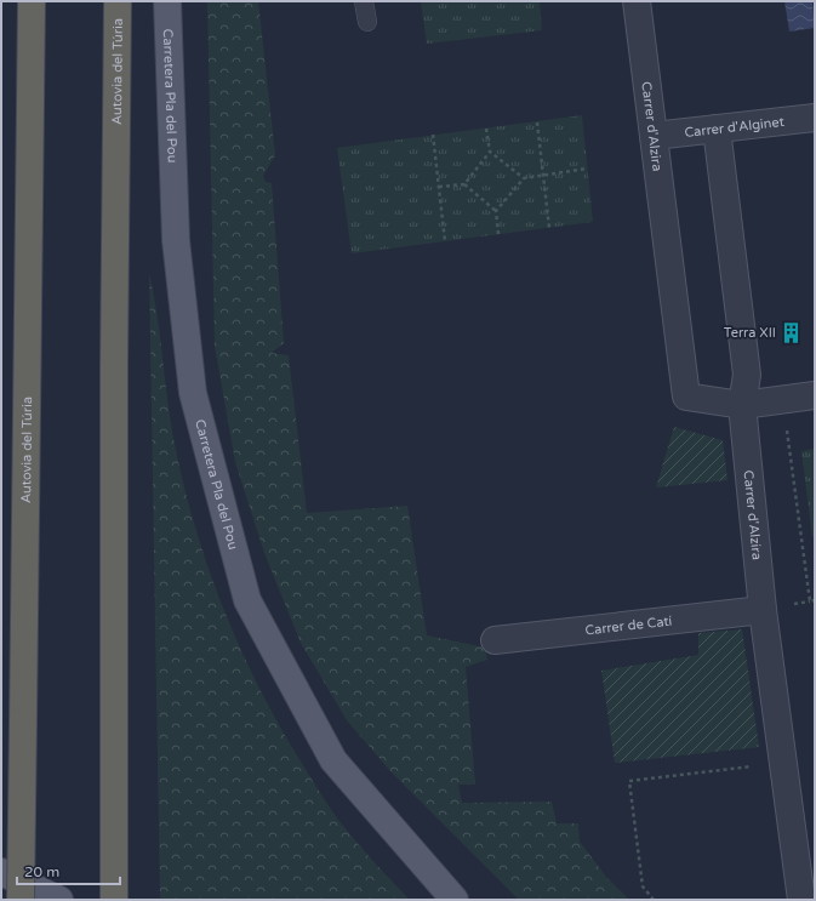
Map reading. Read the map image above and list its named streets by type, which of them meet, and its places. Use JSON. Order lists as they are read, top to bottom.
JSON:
{
  "streets": {
    "highway": ["Autovia del Túria"],
    "main road": ["Carretera Pla del Pou"],
    "street": ["Carrer d'Alzira", "Carrer d'Alginet", "Carrer de Catí"]
  },
  "crossings": [
    ["Carrer d'Alzira", "Carrer d'Alginet"],
    ["Carrer d'Alzira", "Carrer de Catí"]
  ],
  "places": {
    "building": ["Terra XII"]
  },
  "scale_bar": "20 m"
}
